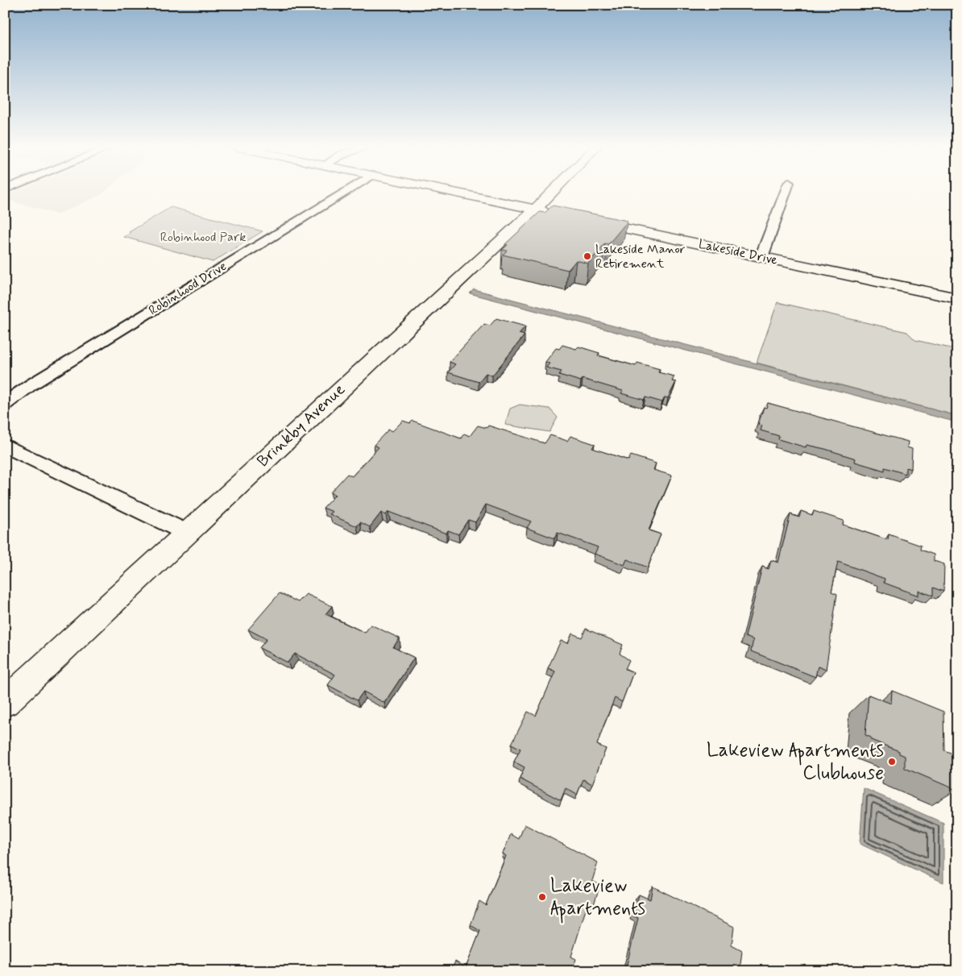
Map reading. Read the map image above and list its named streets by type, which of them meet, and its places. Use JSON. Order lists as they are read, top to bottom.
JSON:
{
  "streets": {
    "street": ["Lakeside Drive", "Robinhood Drive", "Brinkby Avenue"]
  },
  "parks": ["Robinhood Park"],
  "places": ["Lakeside Manor Retirement", "Lakeview Apartments Clubhouse", "Lakeview Apartments"]
}
